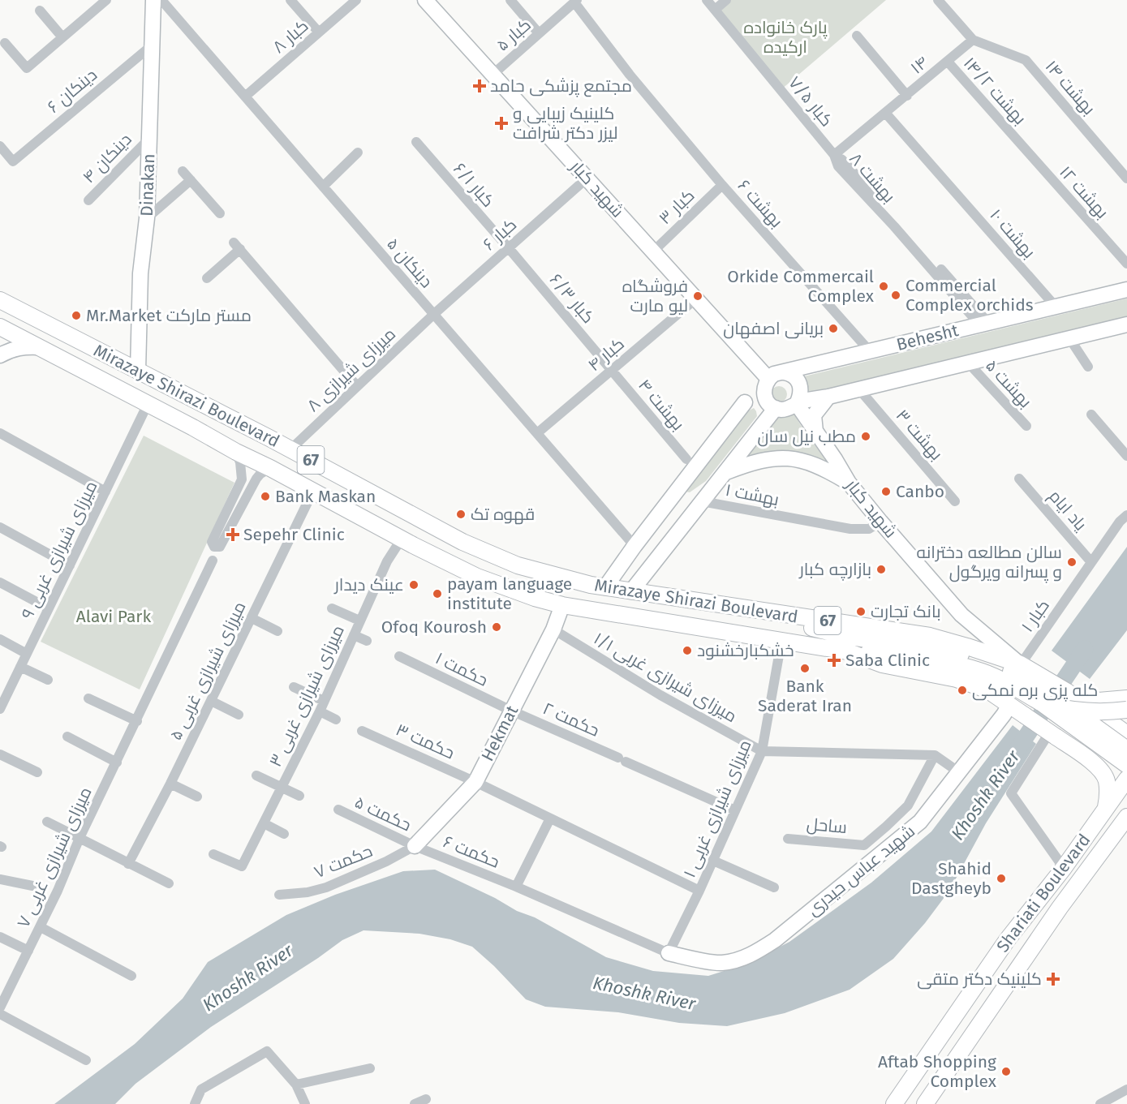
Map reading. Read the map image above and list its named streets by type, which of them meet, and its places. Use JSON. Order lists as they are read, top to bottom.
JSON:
{
  "streets": {
    "main road": ["Mirazaye Shirazi Boulevard", "67", "Shariati Boulevard"],
    "street": [
      "۵ کبار",
      "۸ کبار",
      "۱۴",
      "۱۴ بهشت",
      "دینکان ۶",
      "۱۴/۲ بهشت",
      "۷/۵ کبار",
      "دینکان ۴",
      "۸ بهشت",
      "Dinakan",
      "۶/۱ کبار",
      "شهید کبار",
      "۱۲ بهشت",
      "۶ بهشت",
      "۳ کبار",
      "۱۰ بهشت",
      "۶ کبار",
      "۵ دینکان",
      "۶/۳ کبار",
      "Behesht",
      "۴ کبار",
      "۸ میرزای شیرازی",
      "۵ بهشت",
      "۴ بهشت",
      "۳ بهشت",
      "۱ بهشت",
      "یاد ایام",
      "میرزای شیرازی غربی ۹",
      "۱ کبار",
      "۱ حکمت",
      "۵ میرزای شیرازی غربی",
      "۱/۱ میرزای شیرازی غربی",
      "۳ میرزای شیرازی غربی",
      "۲ حکمت",
      "Hekmat",
      "۳ حکمت",
      "۱ میرزای شیرازی غربی",
      "۵ حکمت",
      "ساحل",
      "۶ حکمت",
      "۷ میرزای شیرازی غربی",
      "۷ حکمت",
      "شهید عباس حیدری"
    ]
  },
  "crossings": [
    ["۵ کبار", "شهید کبار"],
    ["۵ کبار", "۶ بهشت"],
    ["۸ کبار", "۵ دینکان"],
    ["۱۴", "۱۴ بهشت"],
    ["۱۴", "۱۴/۲ بهشت"],
    ["۱۴", "۷/۵ کبار"],
    ["۱۴", "۸ بهشت"],
    ["۱۴", "۱۰ بهشت"],
    ["دینکان ۶", "Dinakan"],
    ["۱۴/۲ بهشت", "۱۲ بهشت"],
    ["۷/۵ کبار", "۸ بهشت"],
    ["دینکان ۴", "Dinakan"],
    ["۸ بهشت", "Behesht"],
    ["Dinakan", "Mirazaye Shirazi Boulevard"],
    ["۶/۱ کبار", "۶ کبار"],
    ["۶/۱ کبار", "۶/۳ کبار"],
    ["شهید کبار", "۳ کبار"],
    ["شهید کبار", "۶ کبار"],
    ["شهید کبار", "Behesht"],
    ["شهید کبار", "۴ کبار"],
    ["شهید کبار", "Mirazaye Shirazi Boulevard"],
    ["شهید کبار", "۱ بهشت"],
    ["شهید کبار", "۱ کبار"],
    ["۶ بهشت", "۳ کبار"],
    ["۶ بهشت", "Behesht"],
    ["۱۰ بهشت", "Behesht"],
    ["۶ کبار", "۵ دینکان"],
    ["۶ کبار", "۶/۳ کبار"],
    ["۶ کبار", "۸ میرزای شیرازی"],
    ["۵ دینکان", "۴ کبار"],
    ["۵ دینکان", "۸ میرزای شیرازی"],
    ["۶/۳ کبار", "۴ کبار"],
    ["۶/۳ کبار", "۴ بهشت"],
    ["Behesht", "۵ بهشت"],
    ["Behesht", "۳ بهشت"],
    ["۴ کبار", "۴ بهشت"],
    ["۸ میرزای شیرازی", "Mirazaye Shirazi Boulevard"],
    ["Mirazaye Shirazi Boulevard", "میرزای شیرازی غربی ۹"],
    ["Mirazaye Shirazi Boulevard", "۱ کبار"],
    ["Mirazaye Shirazi Boulevard", "۵ میرزای شیرازی غربی"],
    ["Mirazaye Shirazi Boulevard", "۳ میرزای شیرازی غربی"],
    ["Mirazaye Shirazi Boulevard", "Hekmat"],
    ["Mirazaye Shirazi Boulevard", "۱ میرزای شیرازی غربی"],
    ["Mirazaye Shirazi Boulevard", "شهید عباس حیدری"],
    ["Mirazaye Shirazi Boulevard", "Shariati Boulevard"],
    ["یاد ایام", "۱ کبار"],
    ["۱ حکمت", "۲ حکمت"],
    ["۱ حکمت", "Hekmat"],
    ["۱/۱ میرزای شیرازی غربی", "Hekmat"],
    ["۱/۱ میرزای شیرازی غربی", "۱ میرزای شیرازی غربی"],
    ["۲ حکمت", "Hekmat"],
    ["۲ حکمت", "۱ میرزای شیرازی غربی"],
    ["Hekmat", "۳ حکمت"],
    ["Hekmat", "۵ حکمت"],
    ["Hekmat", "۶ حکمت"],
    ["Hekmat", "۷ حکمت"],
    ["۳ حکمت", "۱ میرزای شیرازی غربی"],
    ["۱ میرزای شیرازی غربی", "۶ حکمت"],
    ["۱ میرزای شیرازی غربی", "شهید عباس حیدری"],
    ["۵ حکمت", "۶ حکمت"],
    ["۵ حکمت", "۷ حکمت"],
    ["۶ حکمت", "۷ حکمت"],
    ["۶ حکمت", "شهید عباس حیدری"]
  ],
  "water": ["Khoshk River"],
  "parks": ["پارک خانواده ارکیده", "Alavi Park"],
  "places": {
    "health": [
      "مجتمع پزشکی حامد",
      "کلینیک زیبایی و لیزر دکتر شرافت",
      "Sepehr Clinic",
      "Saba Clinic",
      "کلینیک دکتر متقی"
    ],
    "other": [
      "Orkide Commercail Complex",
      "Commercial Complex orchids",
      "فروشگاه لیو مارت",
      "Mr.Market مستر مارکت",
      "بریانی اصفهان",
      "مطب نیل سان",
      "Canbo",
      "Bank Maskan",
      "قهوه تک",
      "سالن مطالعه دخترانه و پسرانه ویرگول",
      "بازارچه کبار",
      "عینک دیدار",
      "payam language institute",
      "بانک تجارت",
      "Ofoq Kourosh",
      "خشکبارخشنود",
      "Bank Saderat Iran",
      "کله پزی بره نمکی",
      "Shahid Dastgheyb",
      "Aftab Shopping Complex"
    ]
  }
}
